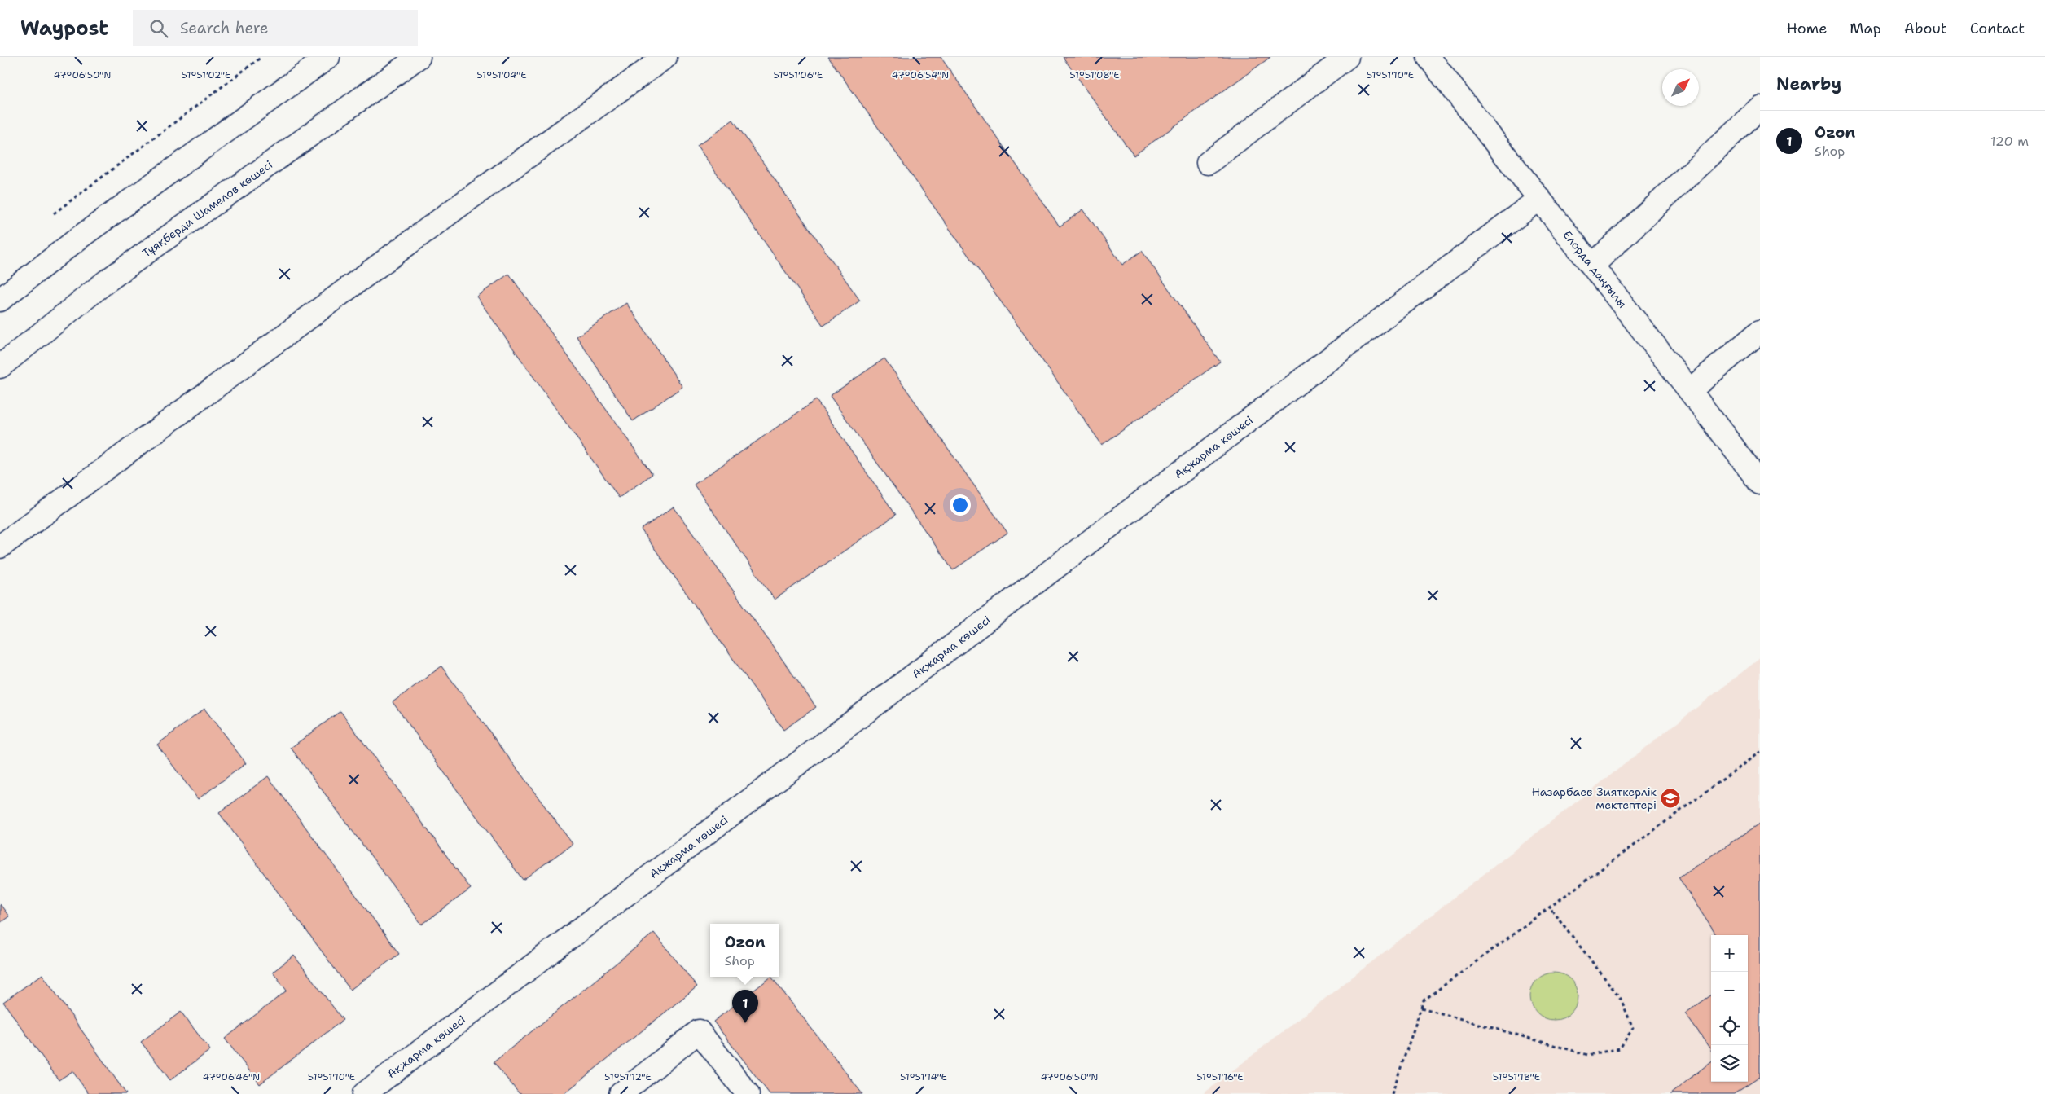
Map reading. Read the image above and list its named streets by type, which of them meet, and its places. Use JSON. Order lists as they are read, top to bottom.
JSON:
{
  "streets": {
    "street": ["Тұяқберди Шамелов көшесі", "Елорда даңғылы", "Ақжарма көшесі"]
  },
  "crossings": [
    ["Елорда даңғылы", "Ақжарма көшесі"]
  ],
  "places": {
    "school or university": ["Назарбаев Зияткерлік мектептері"]
  },
  "north": "top right",
  "page": {
    "header": "Waypost",
    "search": "Search here",
    "nav": [
      "Home",
      "Map",
      "About",
      "Contact"
    ],
    "heading": "Nearby",
    "list": [
      {
        "mark": "1",
        "name": "Ozon",
        "note": "Shop",
        "value": "120 m"
      }
    ],
    "popup": ["Ozon", "Shop"],
    "map_buttons": ["+", "−"],
    "pins": "1"
  },
  "coordinates": [
    "51°51'02\"E",
    "51°51'04\"E",
    "51°51'06\"E",
    "51°51'08\"E",
    "51°51'10\"E",
    "47°06'50\"N",
    "47°06'54\"N",
    "47°06'46\"N",
    "51°51'12\"E",
    "51°51'14\"E",
    "51°51'16\"E",
    "51°51'18\"E"
  ]
}
